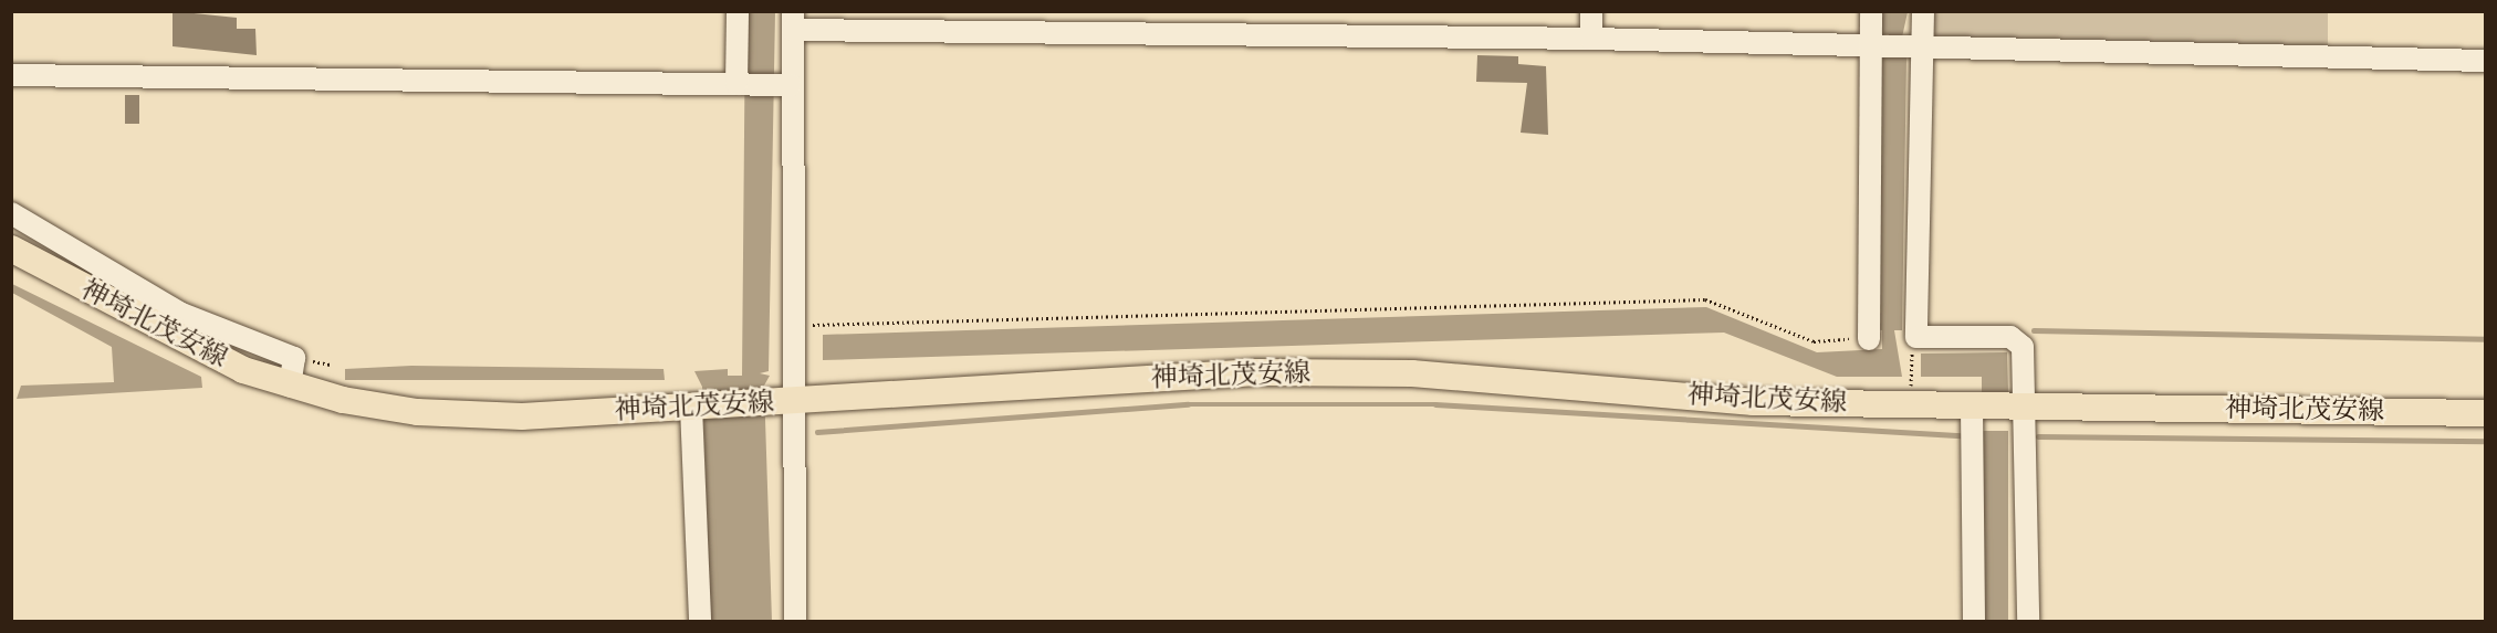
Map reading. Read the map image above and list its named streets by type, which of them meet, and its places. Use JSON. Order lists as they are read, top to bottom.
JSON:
{
  "streets": {
    "main road": ["神埼北茂安線"]
  }
}
